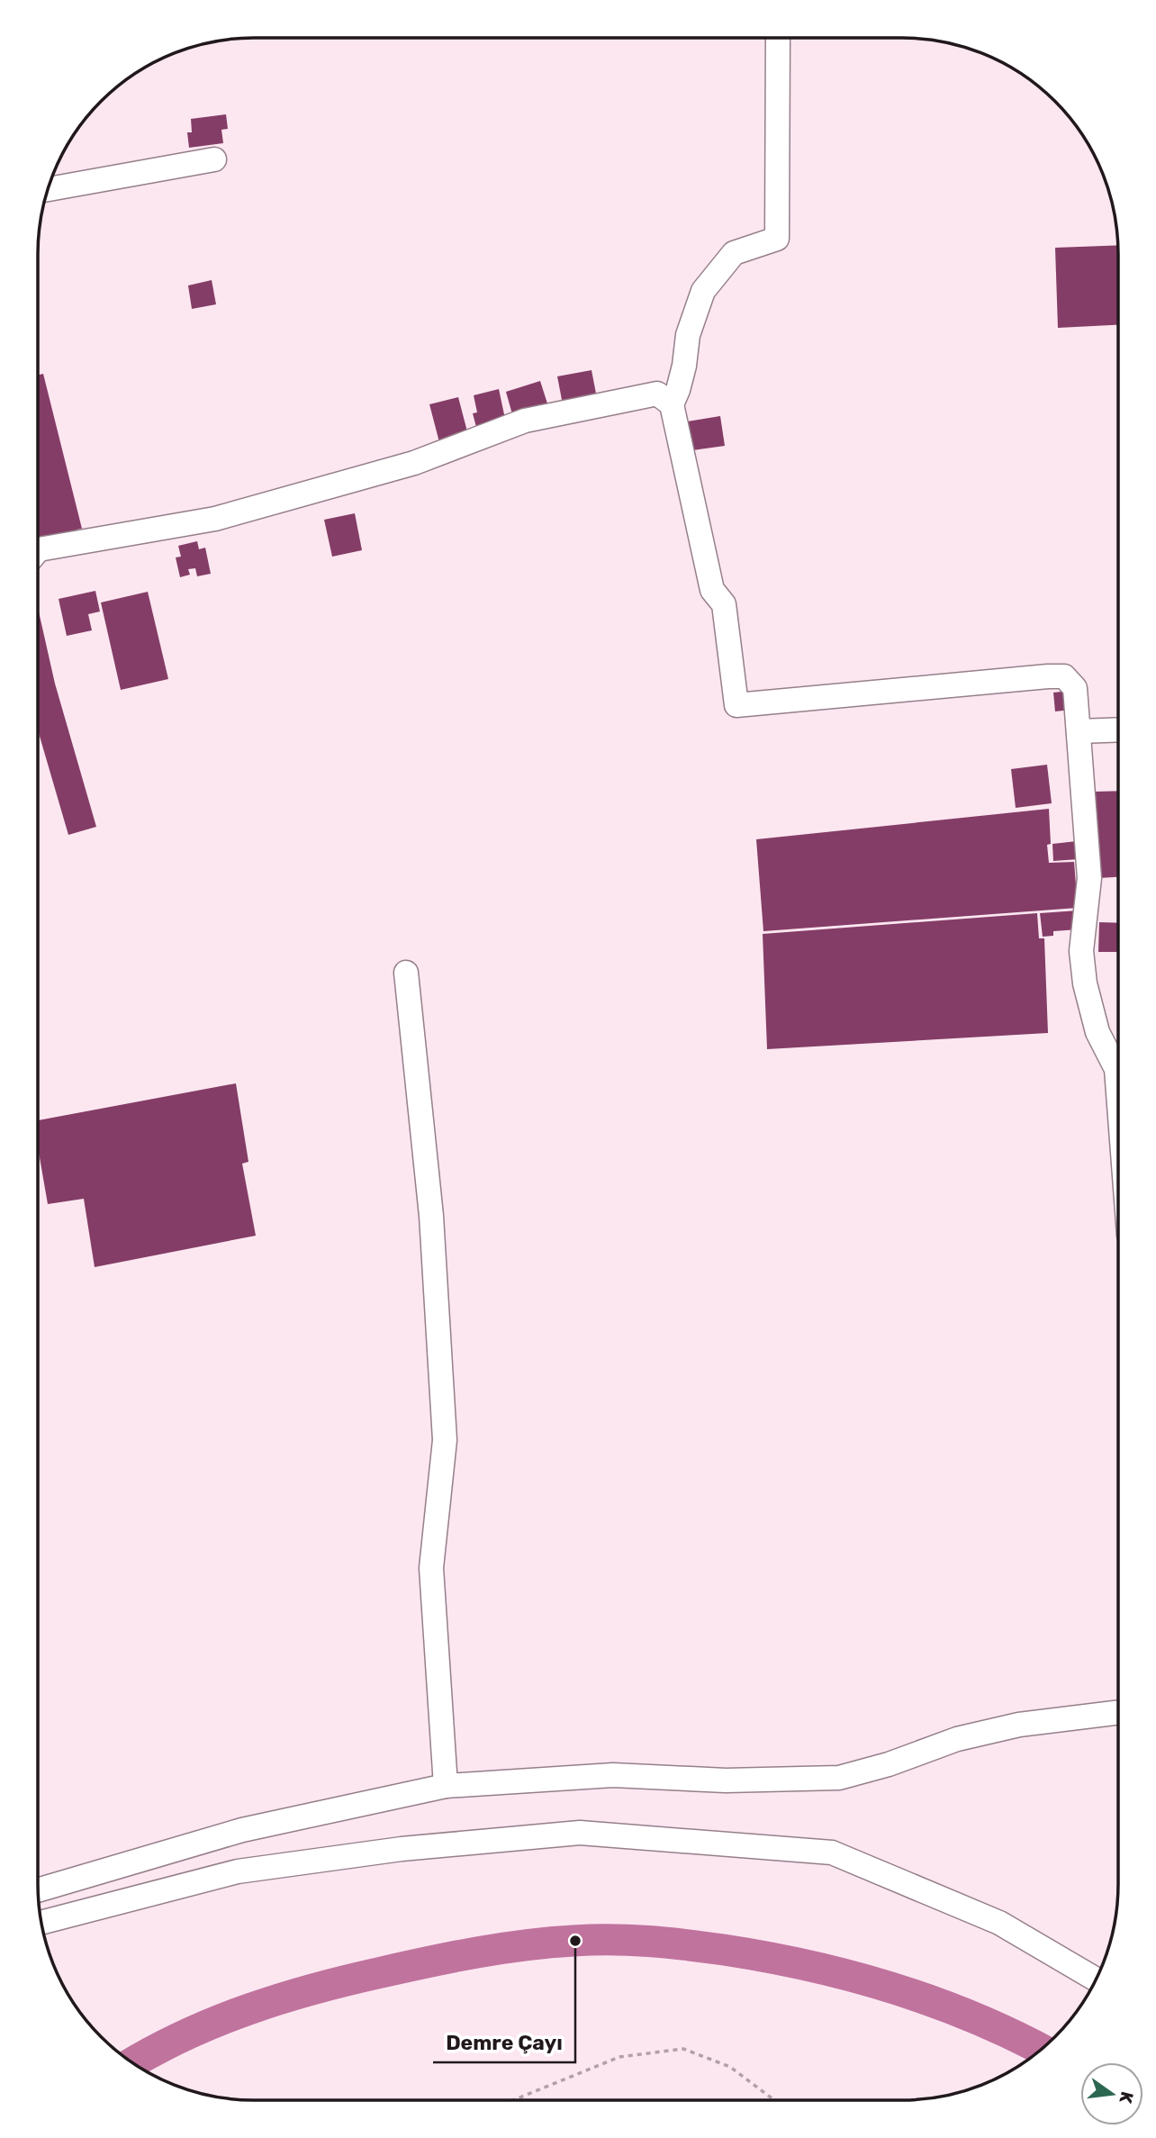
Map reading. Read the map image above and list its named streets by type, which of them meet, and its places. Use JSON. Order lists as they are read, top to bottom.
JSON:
{
  "places": ["Demre Çayı"],
  "north": "right"
}
